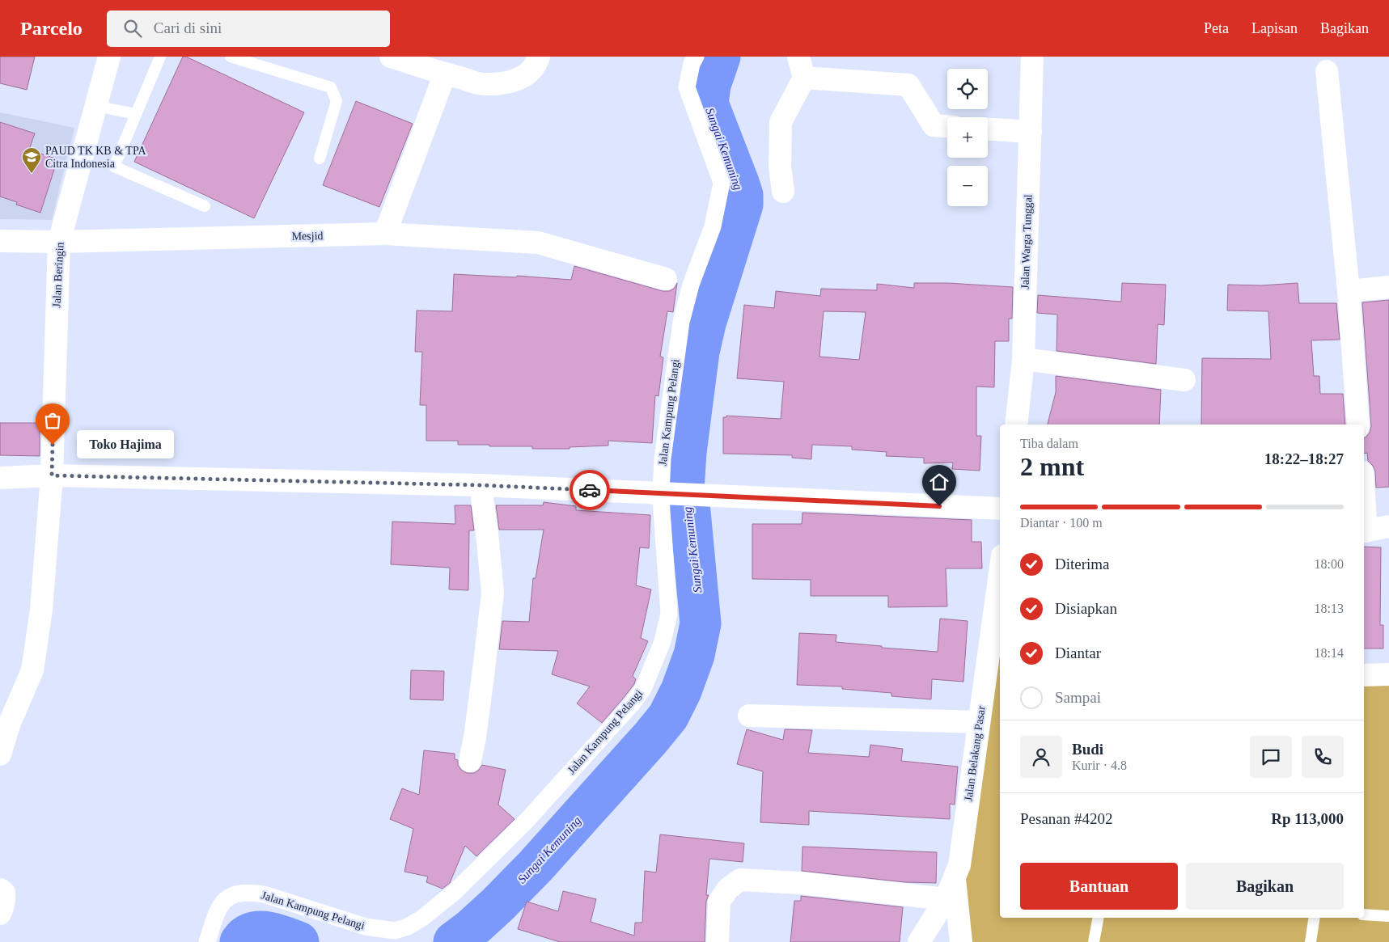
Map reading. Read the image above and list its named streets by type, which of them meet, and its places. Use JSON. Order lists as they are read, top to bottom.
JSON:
{
  "streets": {
    "street": [
      "Mesjid",
      "Jalan Warga Tunggal",
      "Jalan Beringin",
      "Jalan Kampung Pelangi",
      "Jalan Belakang Pasar"
    ]
  },
  "crossings": [
    ["Mesjid", "Jalan Beringin"]
  ],
  "water": ["Sungai Kemuning"],
  "places": {
    "school or university": ["PAUD TK KB & TPA Citra Indonesia"],
    "other": ["Toko Hajima"]
  },
  "page": {
    "header": "Parcelo",
    "search": "Cari di sini",
    "nav": ["Peta", "Lapisan", "Bagikan"],
    "map_buttons": ["+", "−"],
    "heading": ["2 mnt", "Tiba dalam", "18:22–18:27"],
    "panel": [
      "Budi",
      "Kurir · 4.8",
      "Pesanan #4202",
      "Rp 113,000"
    ],
    "bubble": "Toko Hajima",
    "bar": "Diantar · 100 m",
    "list": [
      ["Diterima", "18:00"],
      ["Disiapkan", "18:13"],
      ["Diantar", "18:14"],
      "Sampai"
    ],
    "buttons": ["Bantuan", "Bagikan"]
  }
}
